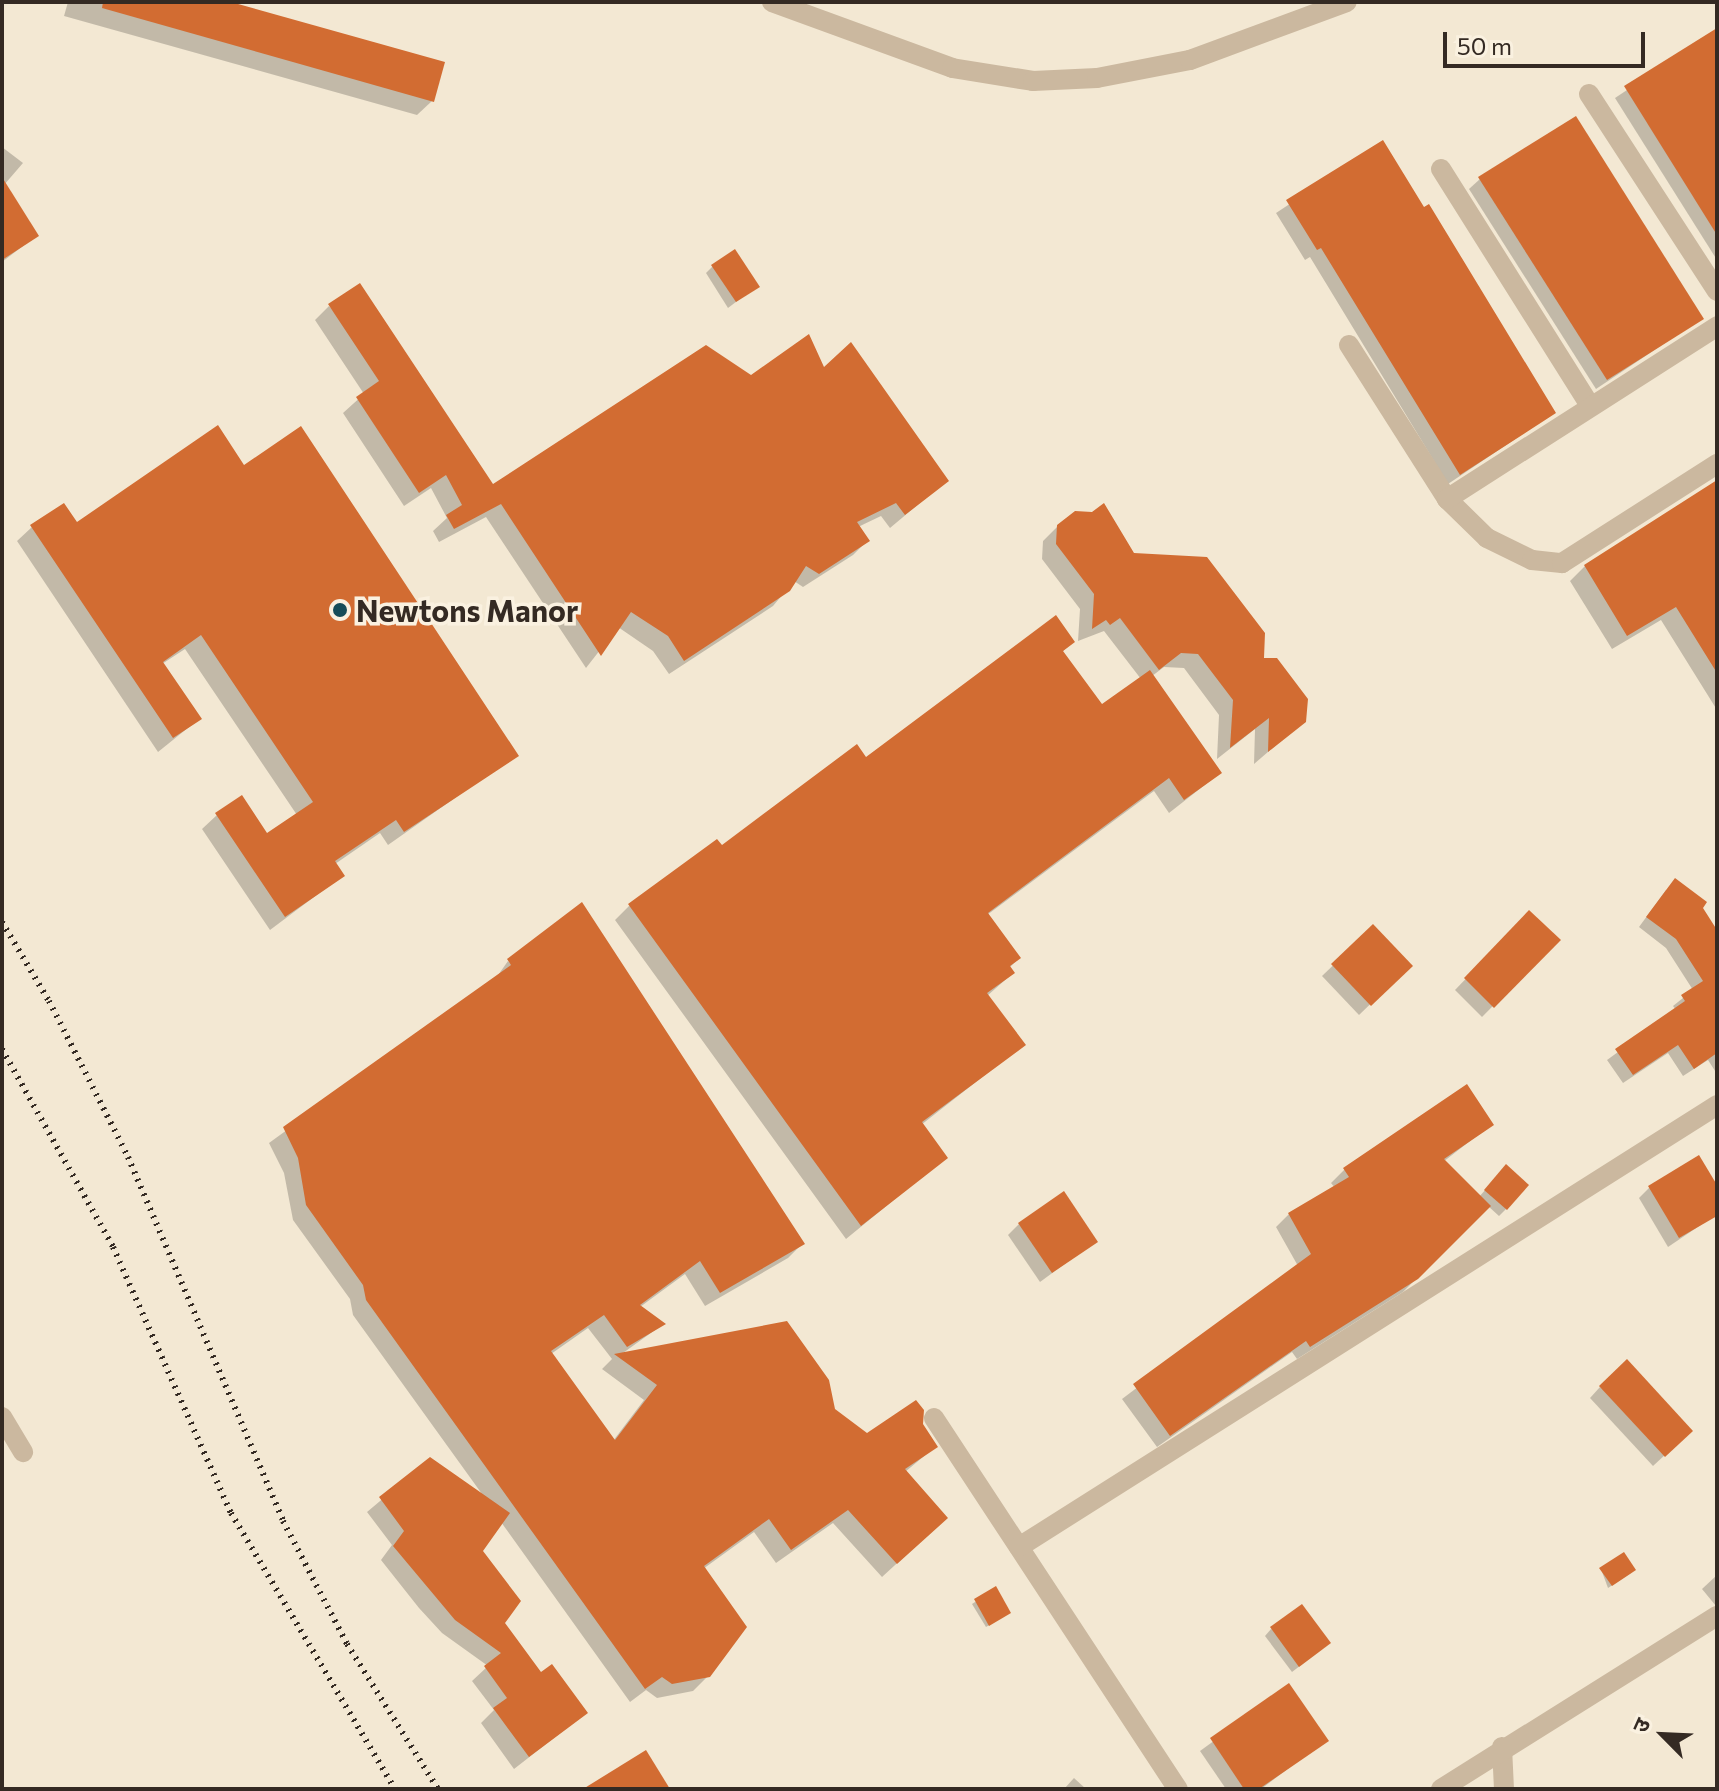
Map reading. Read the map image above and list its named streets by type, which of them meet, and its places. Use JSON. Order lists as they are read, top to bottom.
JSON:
{
  "places": ["Newtons Manor"],
  "scale_bar": "50 m",
  "north": "top left"
}
